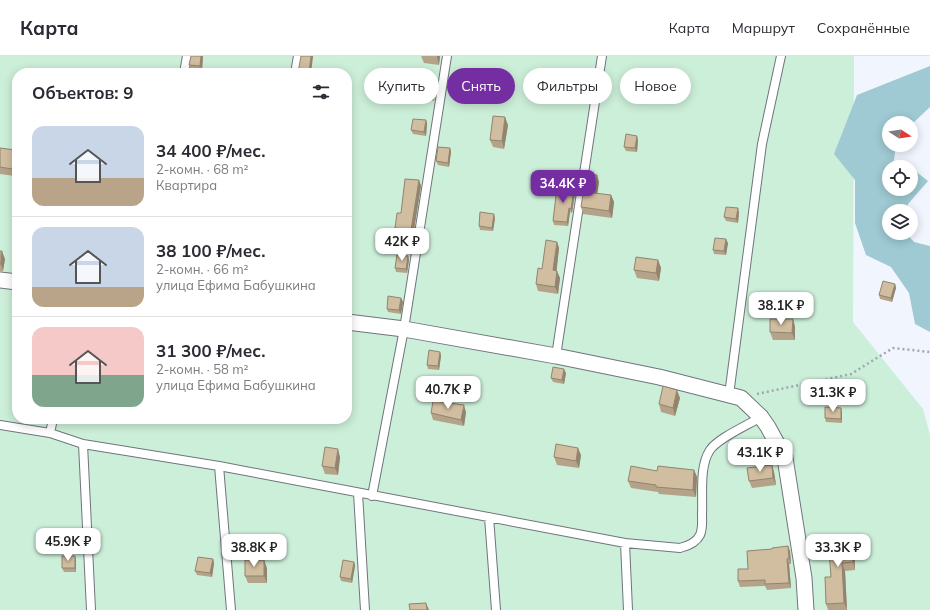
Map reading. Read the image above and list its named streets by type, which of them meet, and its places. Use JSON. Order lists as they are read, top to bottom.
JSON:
{
  "north": "right",
  "page": {
    "header": "Карта",
    "nav": ["Карта", "Маршрут", "Сохранённые"],
    "chip": [
      "Купить",
      "Снять",
      "Фильтры",
      "Новое"
    ],
    "heading": "Объектов: 9",
    "list": [
      {
        "name": "34 400 ₽/мес.",
        "note": "2-комн. · 68 m² · Квартира"
      },
      {
        "name": "38 100 ₽/мес.",
        "note": "2-комн. · 66 m² · улица Ефима Бабушкина"
      },
      {
        "name": "31 300 ₽/мес.",
        "note": "2-комн. · 58 m² · улица Ефима Бабушкина"
      }
    ],
    "price": [
      "34.4K ₽",
      "42K ₽",
      "38.1K ₽",
      "40.7K ₽",
      "31.3K ₽",
      "43.1K ₽",
      "45.9K ₽",
      "38.8K ₽",
      "33.3K ₽"
    ]
  }
}
